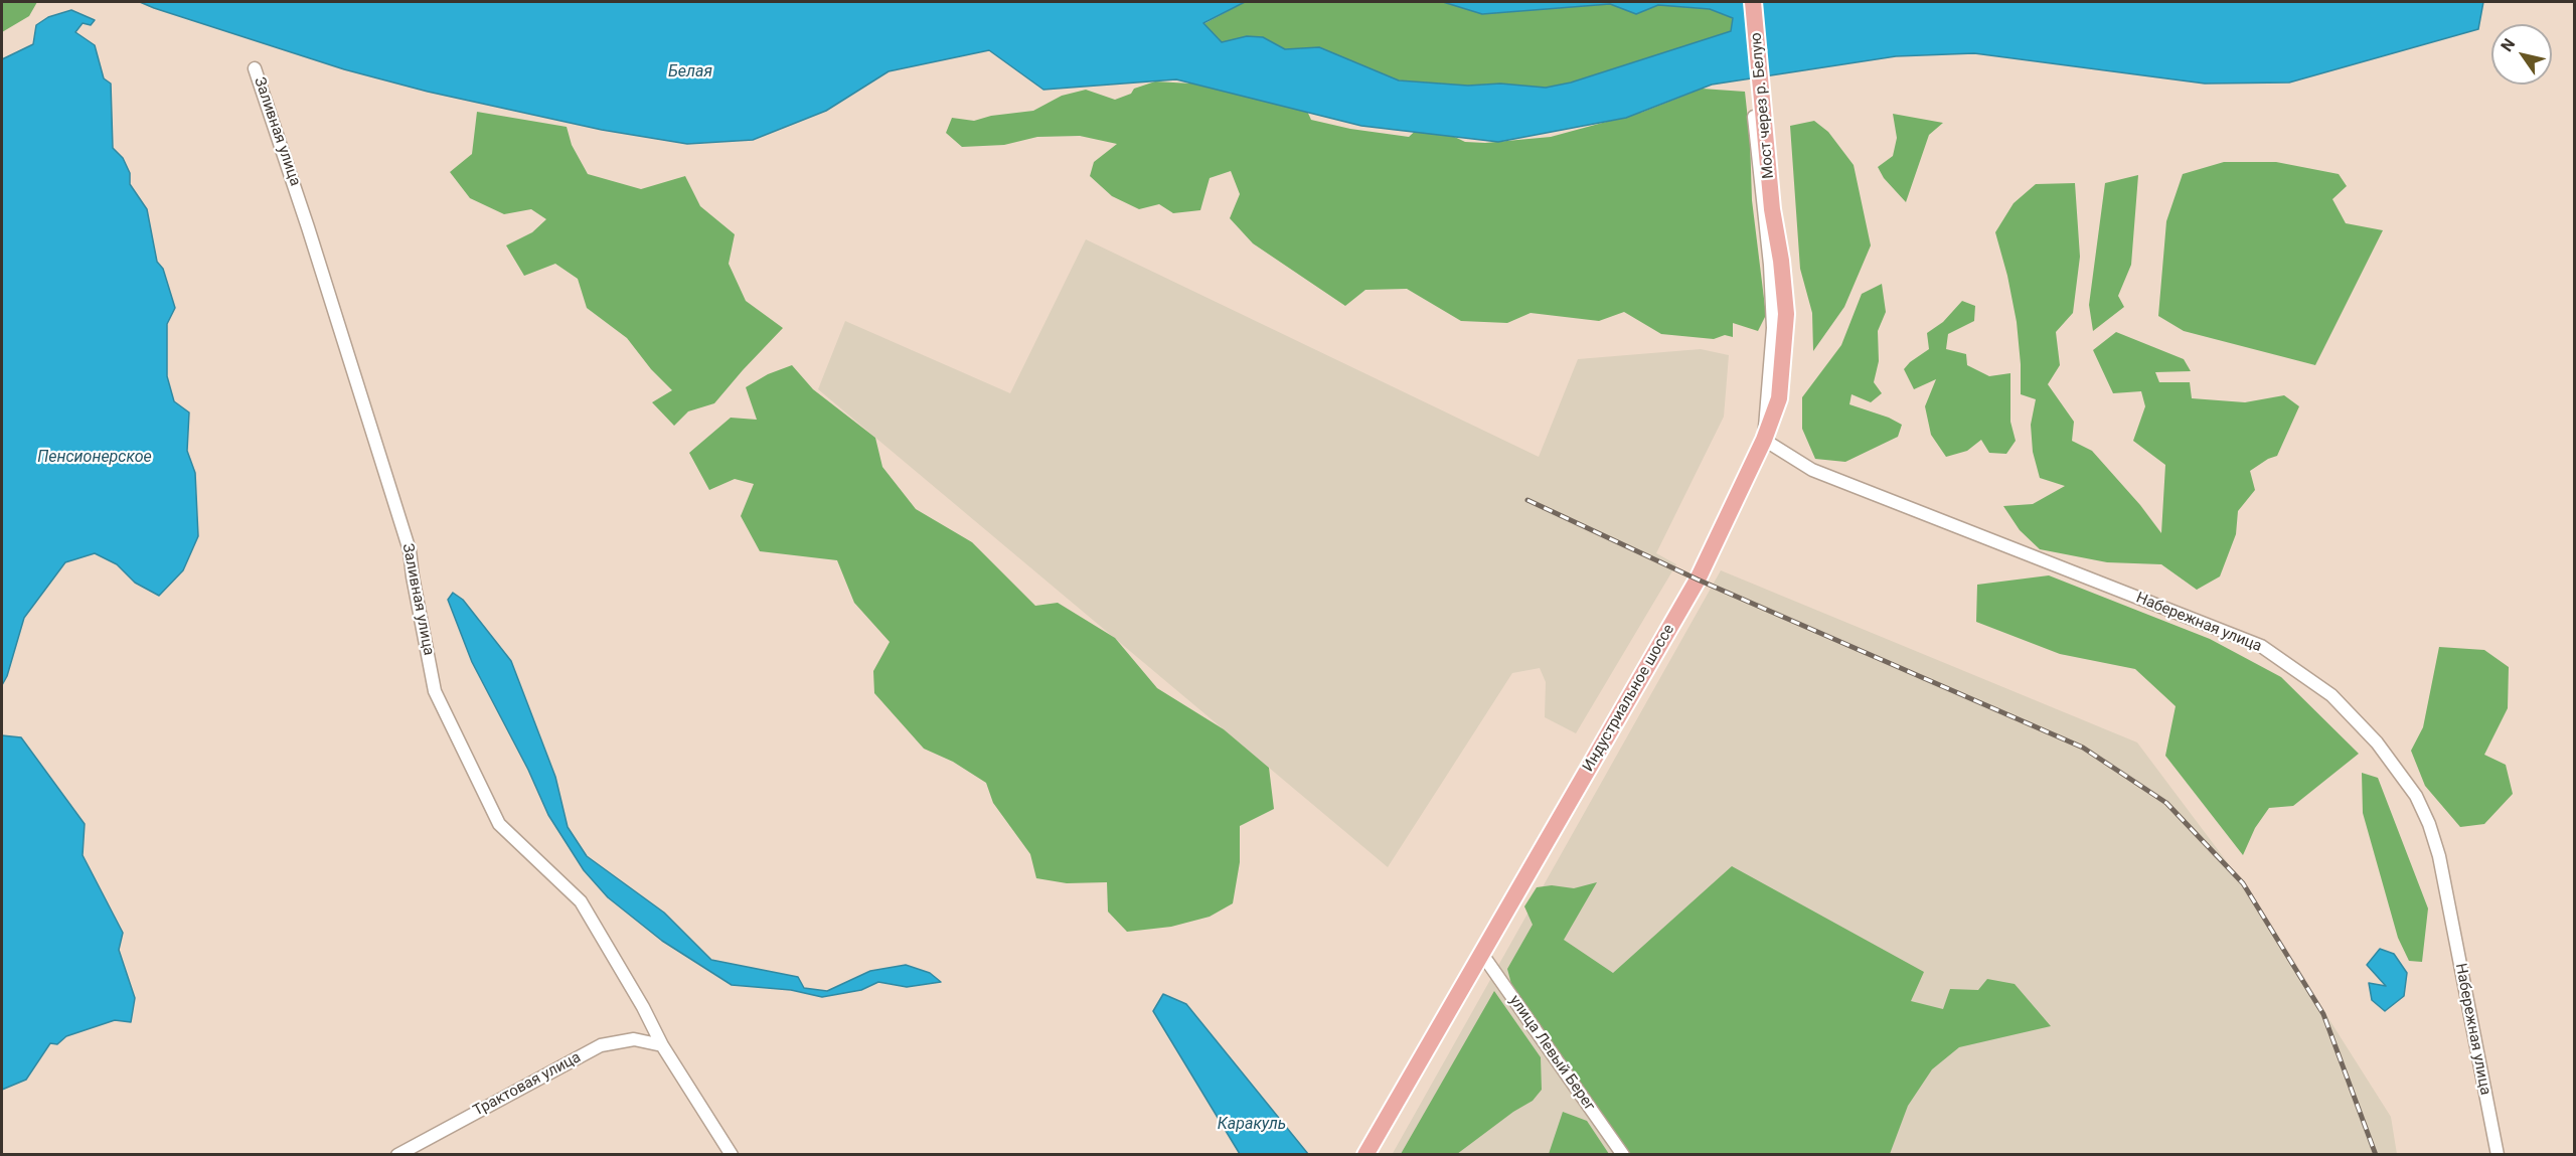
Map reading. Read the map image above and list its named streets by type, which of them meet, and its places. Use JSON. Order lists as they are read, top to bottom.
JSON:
{
  "streets": {
    "main road": ["Мост через р. Белую", "Индустриальное шоссе"],
    "street": [
      "Заливная улица",
      "Набережная улица",
      "улица Левый Берег",
      "Трактовая улица"
    ]
  },
  "crossings": [
    ["Мост через р. Белую", "Индустриальное шоссе"],
    ["Заливная улица", "Трактовая улица"],
    ["Набережная улица", "Индустриальное шоссе"],
    ["Индустриальное шоссе", "улица Левый Берег"]
  ],
  "water": ["Белая", "Пенсионерское", "Каракуль"],
  "north": "top left"
}
